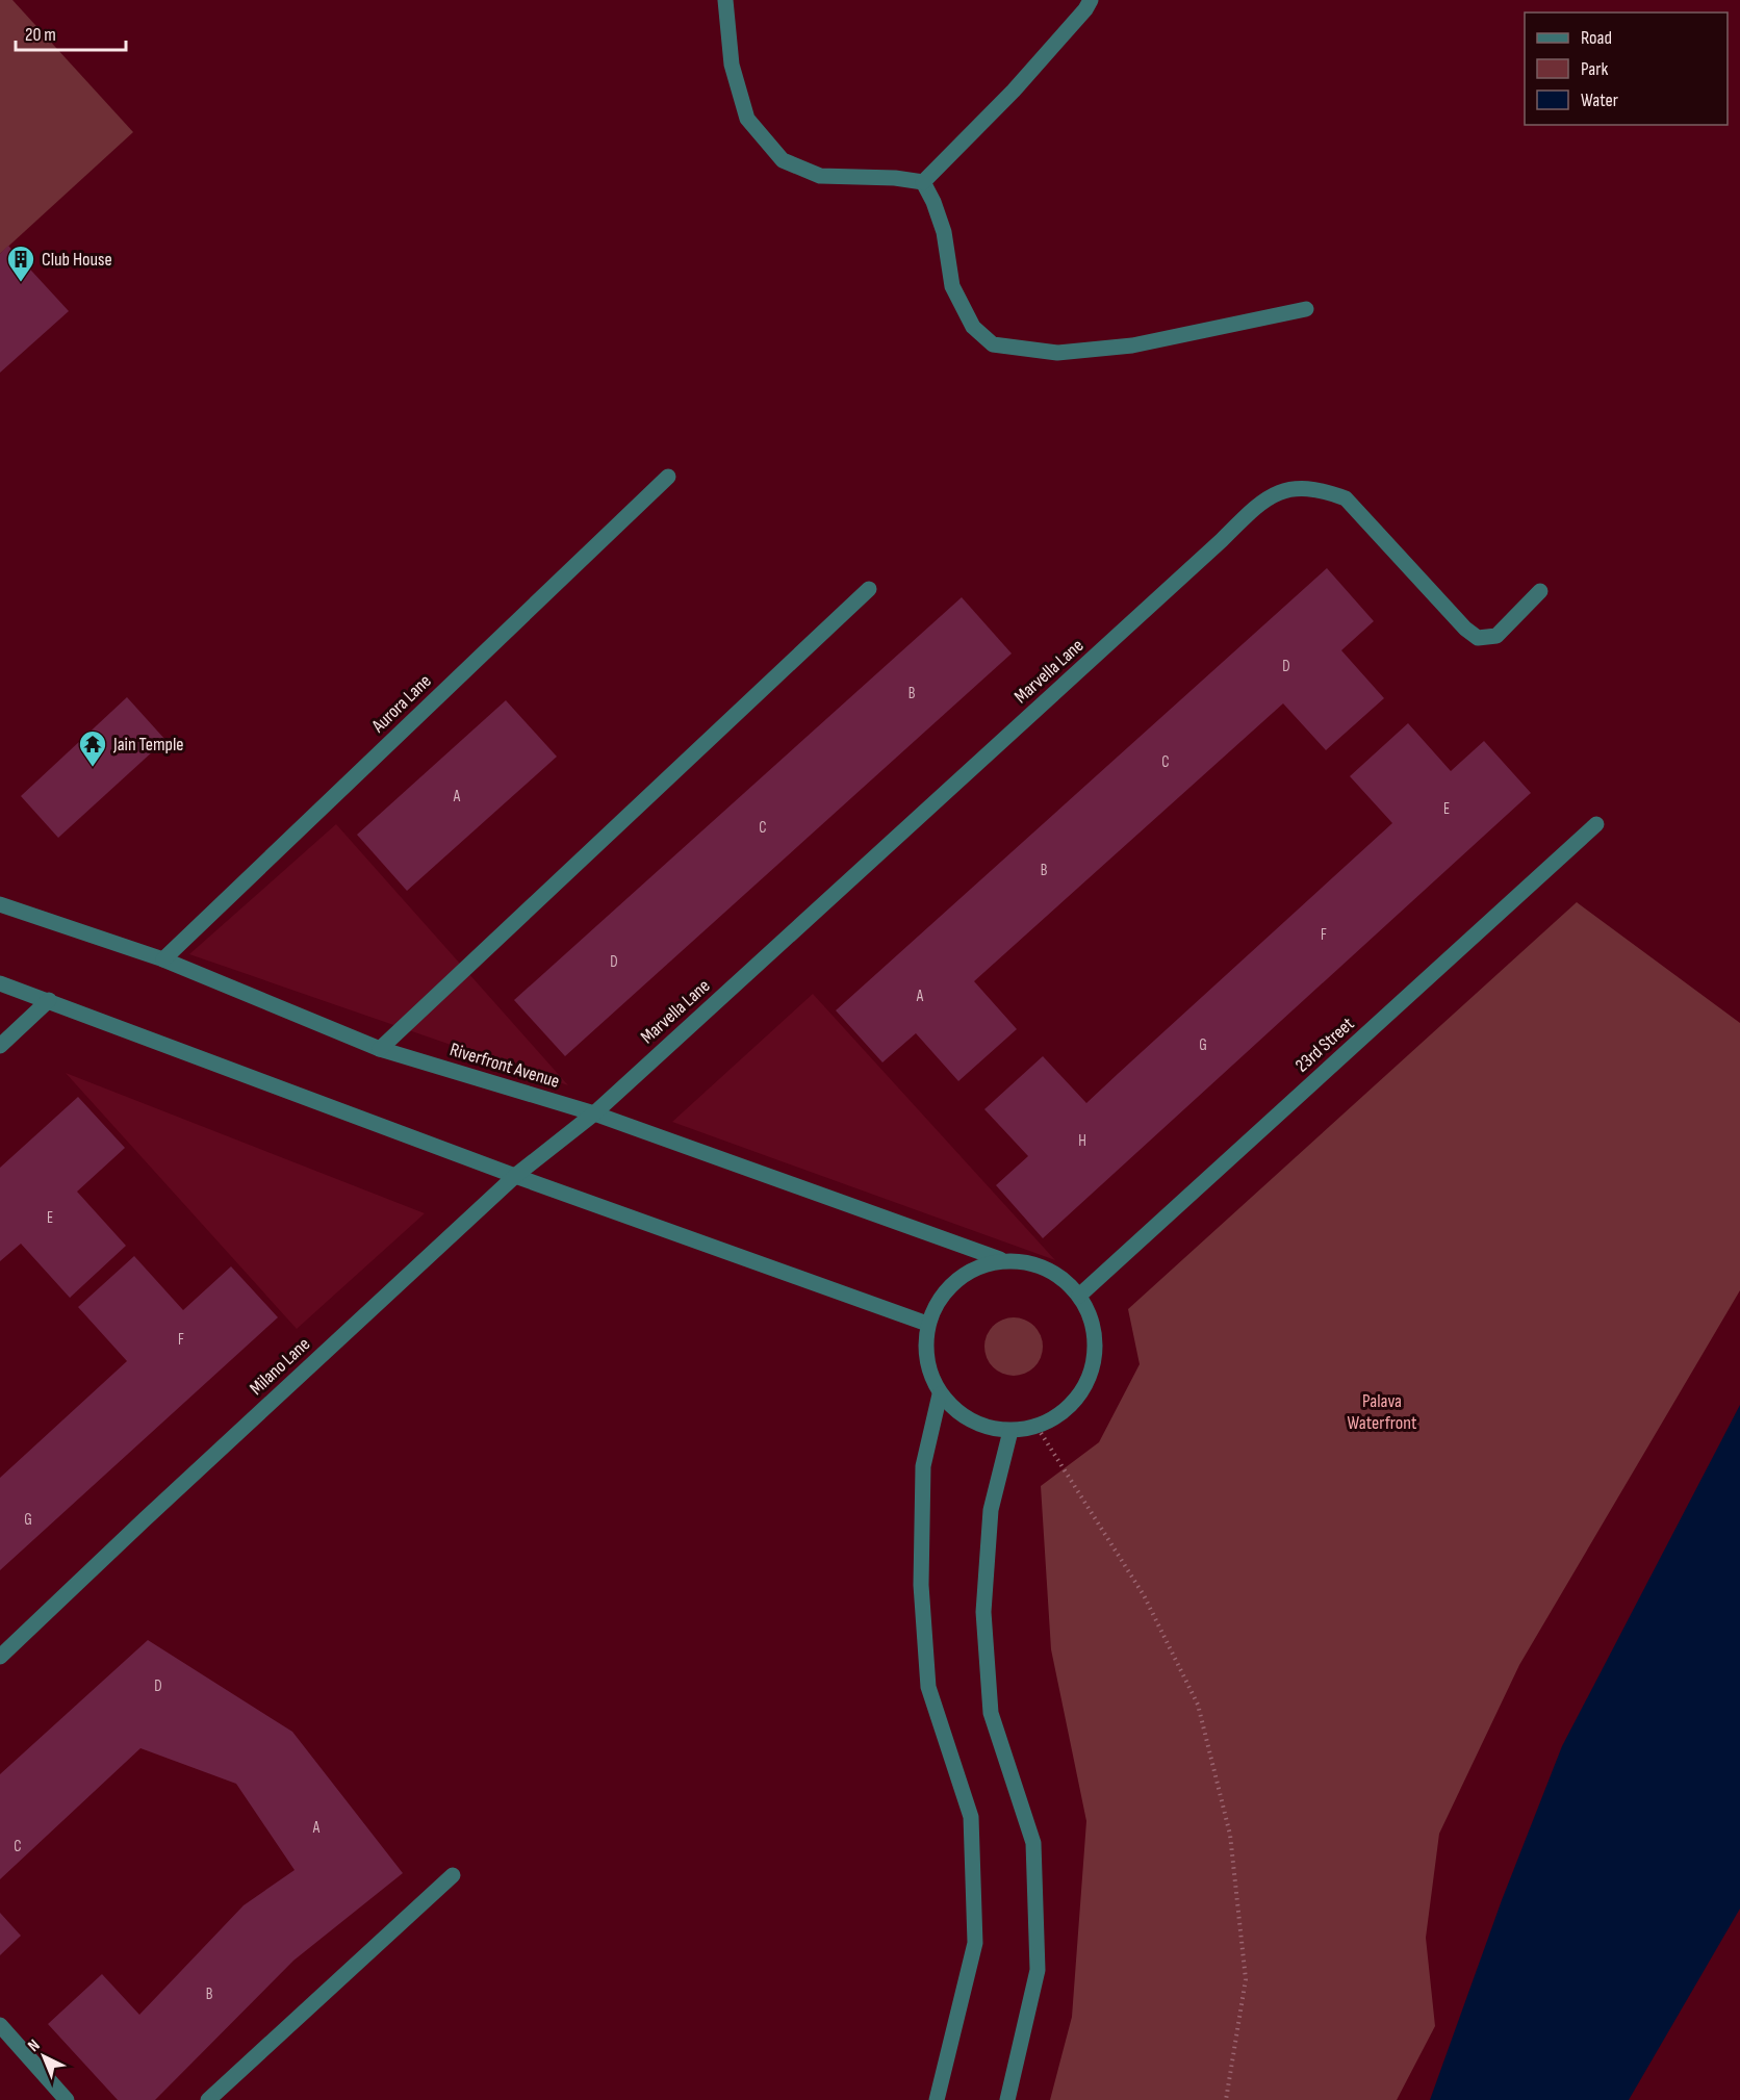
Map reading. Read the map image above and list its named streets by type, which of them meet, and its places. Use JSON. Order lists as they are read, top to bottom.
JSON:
{
  "streets": {
    "street": [
      "Marvella Lane",
      "Aurora Lane",
      "23rd Street",
      "Riverfront Avenue",
      "Milano Lane"
    ]
  },
  "crossings": [
    ["Marvella Lane", "Riverfront Avenue"],
    ["Marvella Lane", "Milano Lane"],
    ["Aurora Lane", "Riverfront Avenue"],
    ["23rd Street", "Riverfront Avenue"],
    ["Riverfront Avenue", "Milano Lane"]
  ],
  "parks": ["Palava Waterfront"],
  "places": {
    "building": ["Club House"],
    "temple": ["Jain Temple"]
  },
  "house_numbers": [
    "D",
    "B",
    "C",
    "A",
    "E",
    "C",
    "B",
    "F",
    "D",
    "A",
    "G",
    "H",
    "E",
    "F",
    "G",
    "D",
    "A",
    "C",
    "B"
  ],
  "legend": ["Road", "Park", "Water"],
  "scale_bar": "20 m",
  "north": "top left"
}
